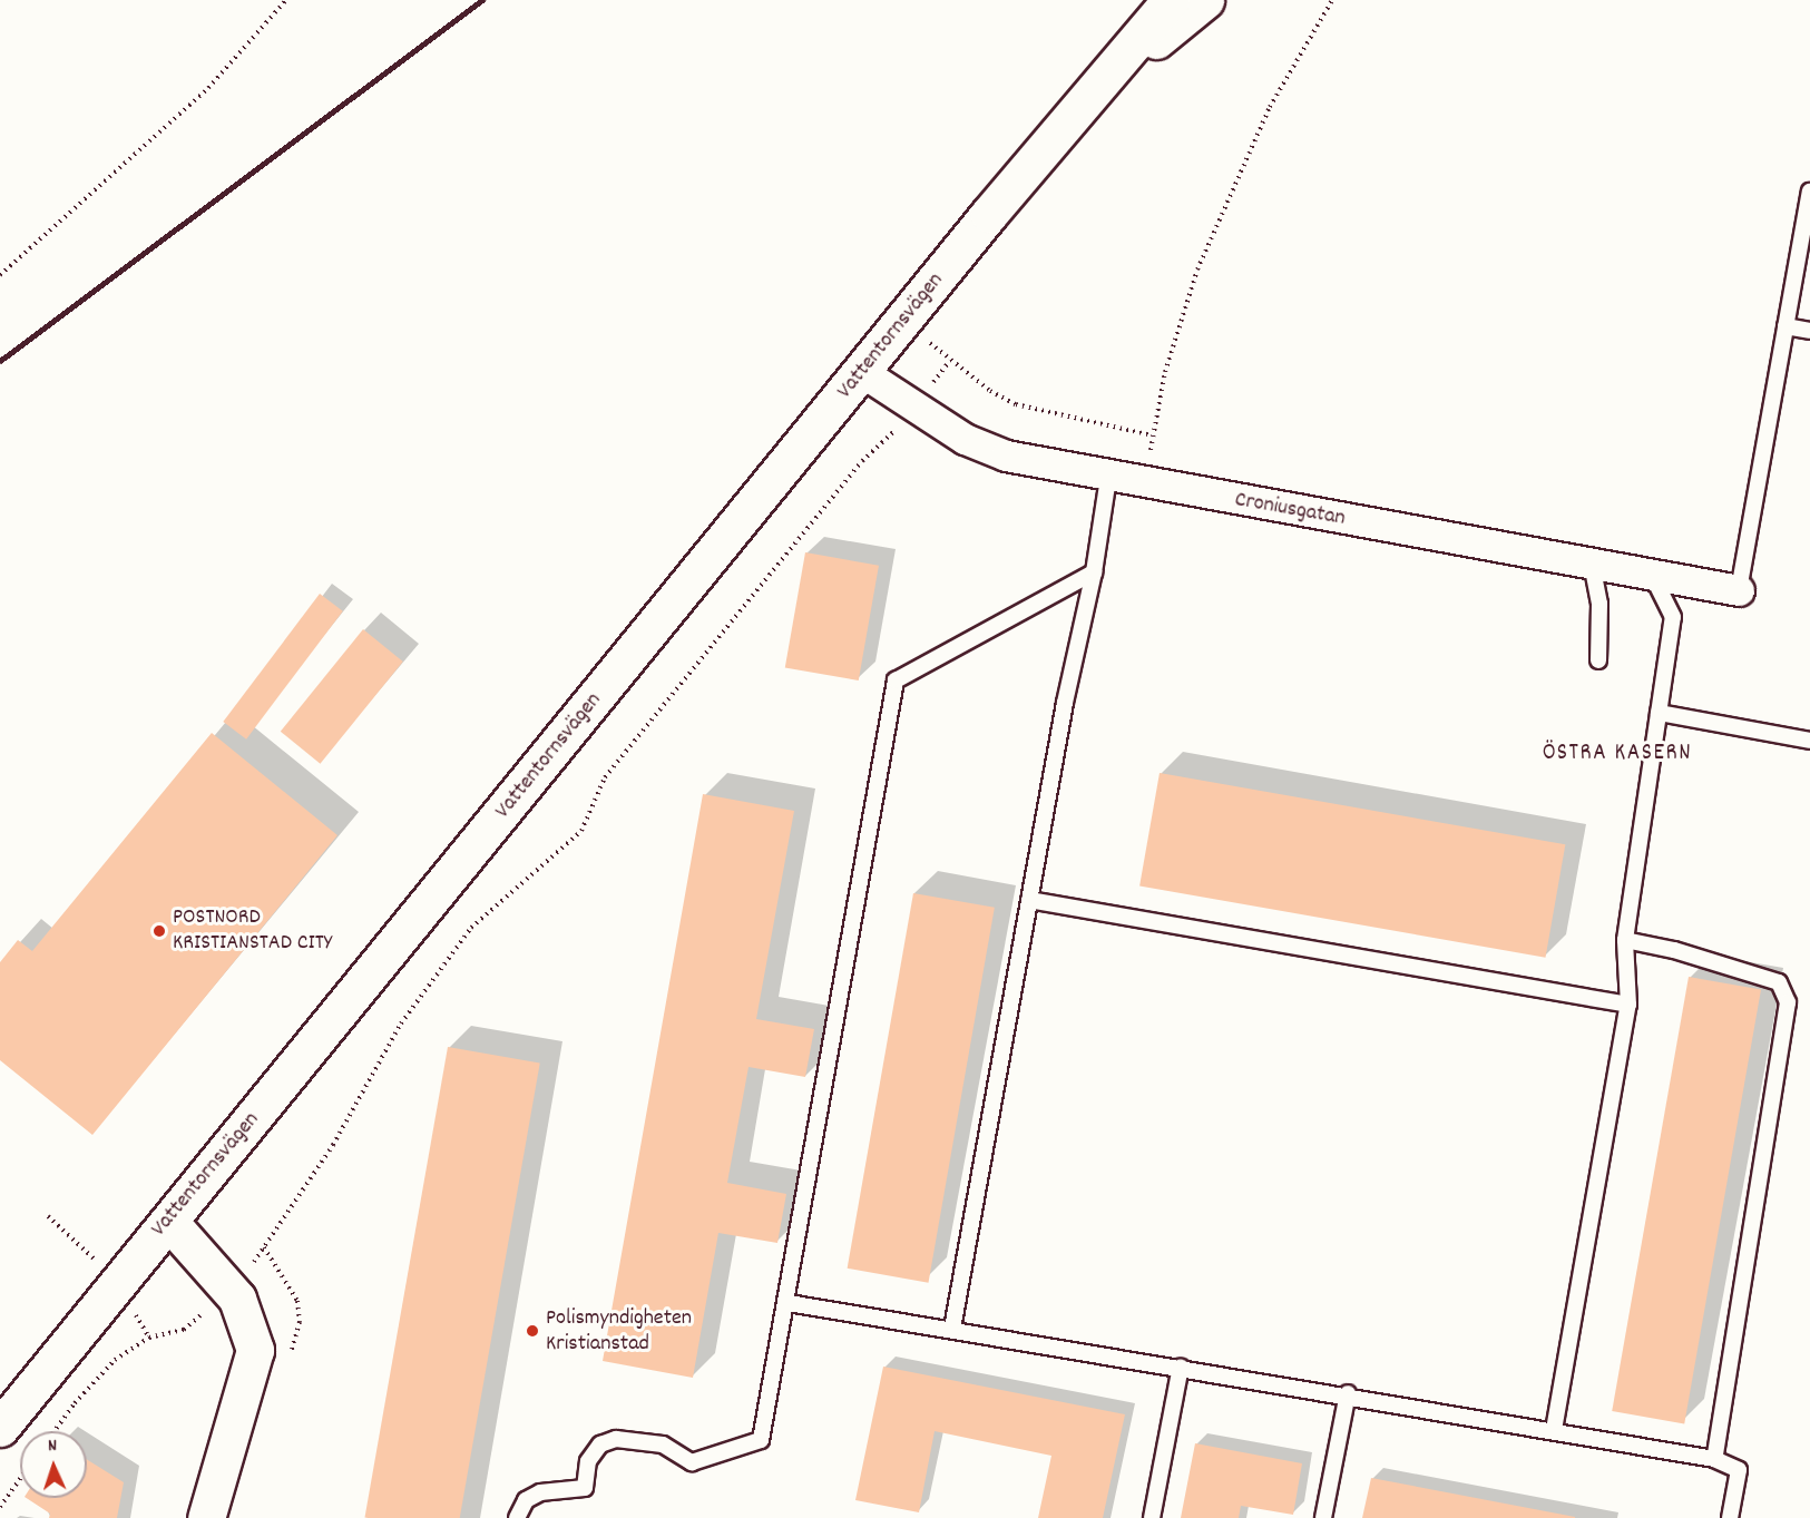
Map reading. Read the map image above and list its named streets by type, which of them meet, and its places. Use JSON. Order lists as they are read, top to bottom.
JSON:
{
  "streets": {
    "street": ["Vattentornsvägen", "Croniusgatan"]
  },
  "crossings": [
    ["Vattentornsvägen", "Croniusgatan"]
  ],
  "districts": ["ÖSTRA KASERN"],
  "places": ["POSTNORD KRISTIANSTAD CITY", "Polismyndigheten Kristianstad"],
  "north": "top"
}
